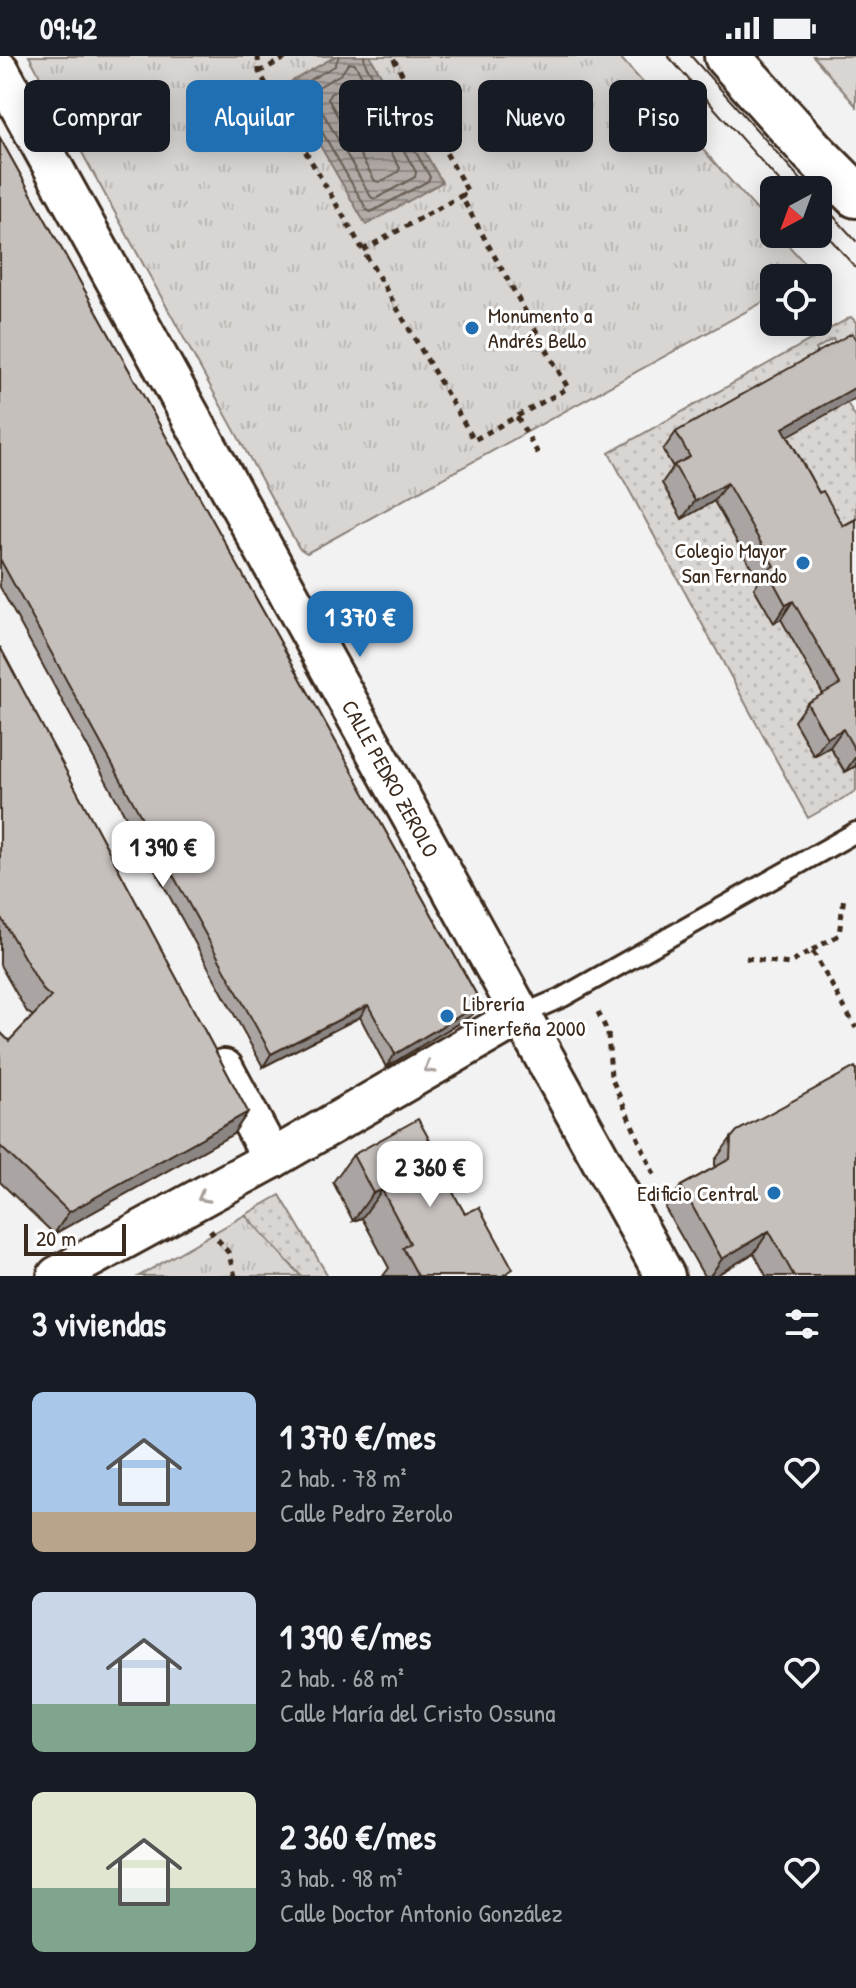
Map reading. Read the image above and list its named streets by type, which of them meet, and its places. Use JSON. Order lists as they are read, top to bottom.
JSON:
{
  "streets": {
    "street": ["CALLE PEDRO ZEROLO"]
  },
  "places": [
    "Monumento a Andrés Bello",
    "Colegio Mayor San Fernando",
    "Librería Tinerfeña 2000",
    "Edificio Central"
  ],
  "scale_bar": "20 m",
  "north": "bottom left",
  "page": {
    "status": "09:42",
    "chip": [
      "Comprar",
      "Alquilar",
      "Filtros",
      "Nuevo",
      "Piso"
    ],
    "price": ["1 370 €", "1 390 €", "2 360 €"],
    "scale": "20 m",
    "heading": "3 viviendas",
    "list": [
      {
        "name": "1 370 €/mes",
        "note": "2 hab. · 78 m² · Calle Pedro Zerolo"
      },
      {
        "name": "1 390 €/mes",
        "note": "2 hab. · 68 m² · Calle María del Cristo Ossuna"
      },
      {
        "name": "2 360 €/mes",
        "note": "3 hab. · 98 m² · Calle Doctor Antonio González"
      }
    ]
  }
}
